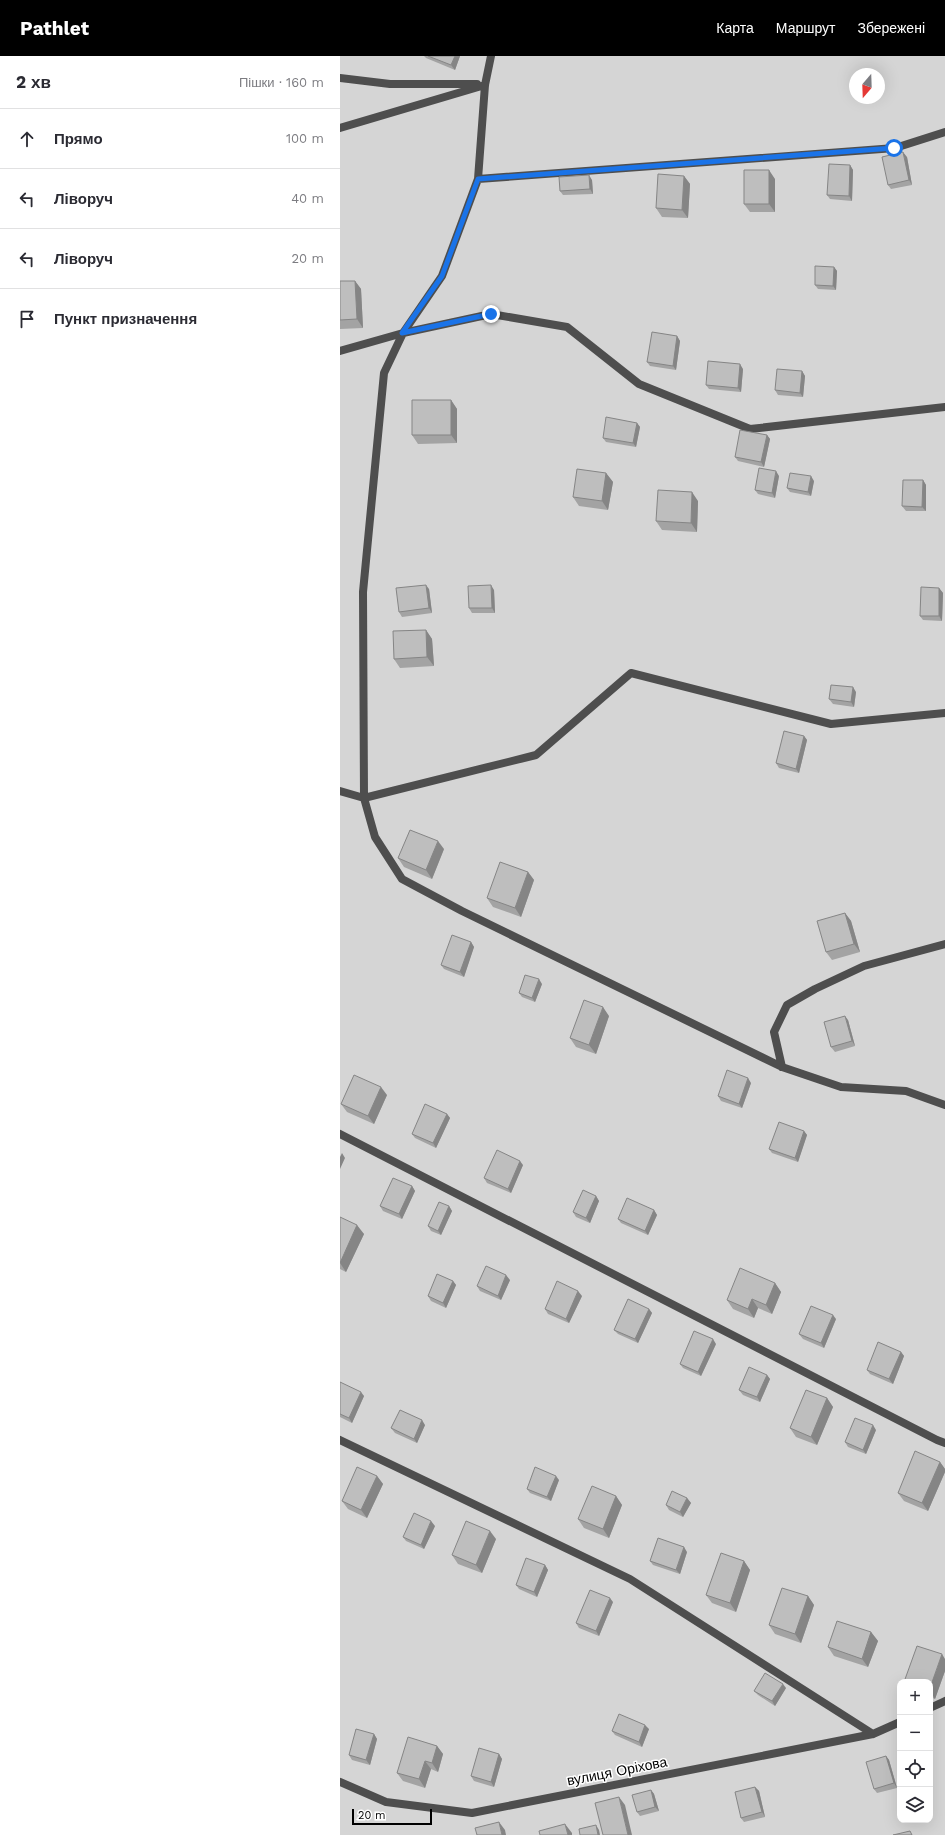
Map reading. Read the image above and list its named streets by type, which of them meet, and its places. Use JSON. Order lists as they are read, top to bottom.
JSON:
{
  "streets": {
    "lane": ["вулиця Оріхова"]
  },
  "scale_bar": "20 m",
  "north": "bottom",
  "page": {
    "header": "Pathlet",
    "nav": ["Карта", "Маршрут", "Збережені"],
    "heading": ["2 хв", "Пішки · 160 m"],
    "list": [
      ["Прямо", "100 m"],
      ["Ліворуч", "40 m"],
      ["Ліворуч", "20 m"],
      "Пункт призначення"
    ],
    "map_buttons": ["+", "−"],
    "scale": "20 m"
  }
}
